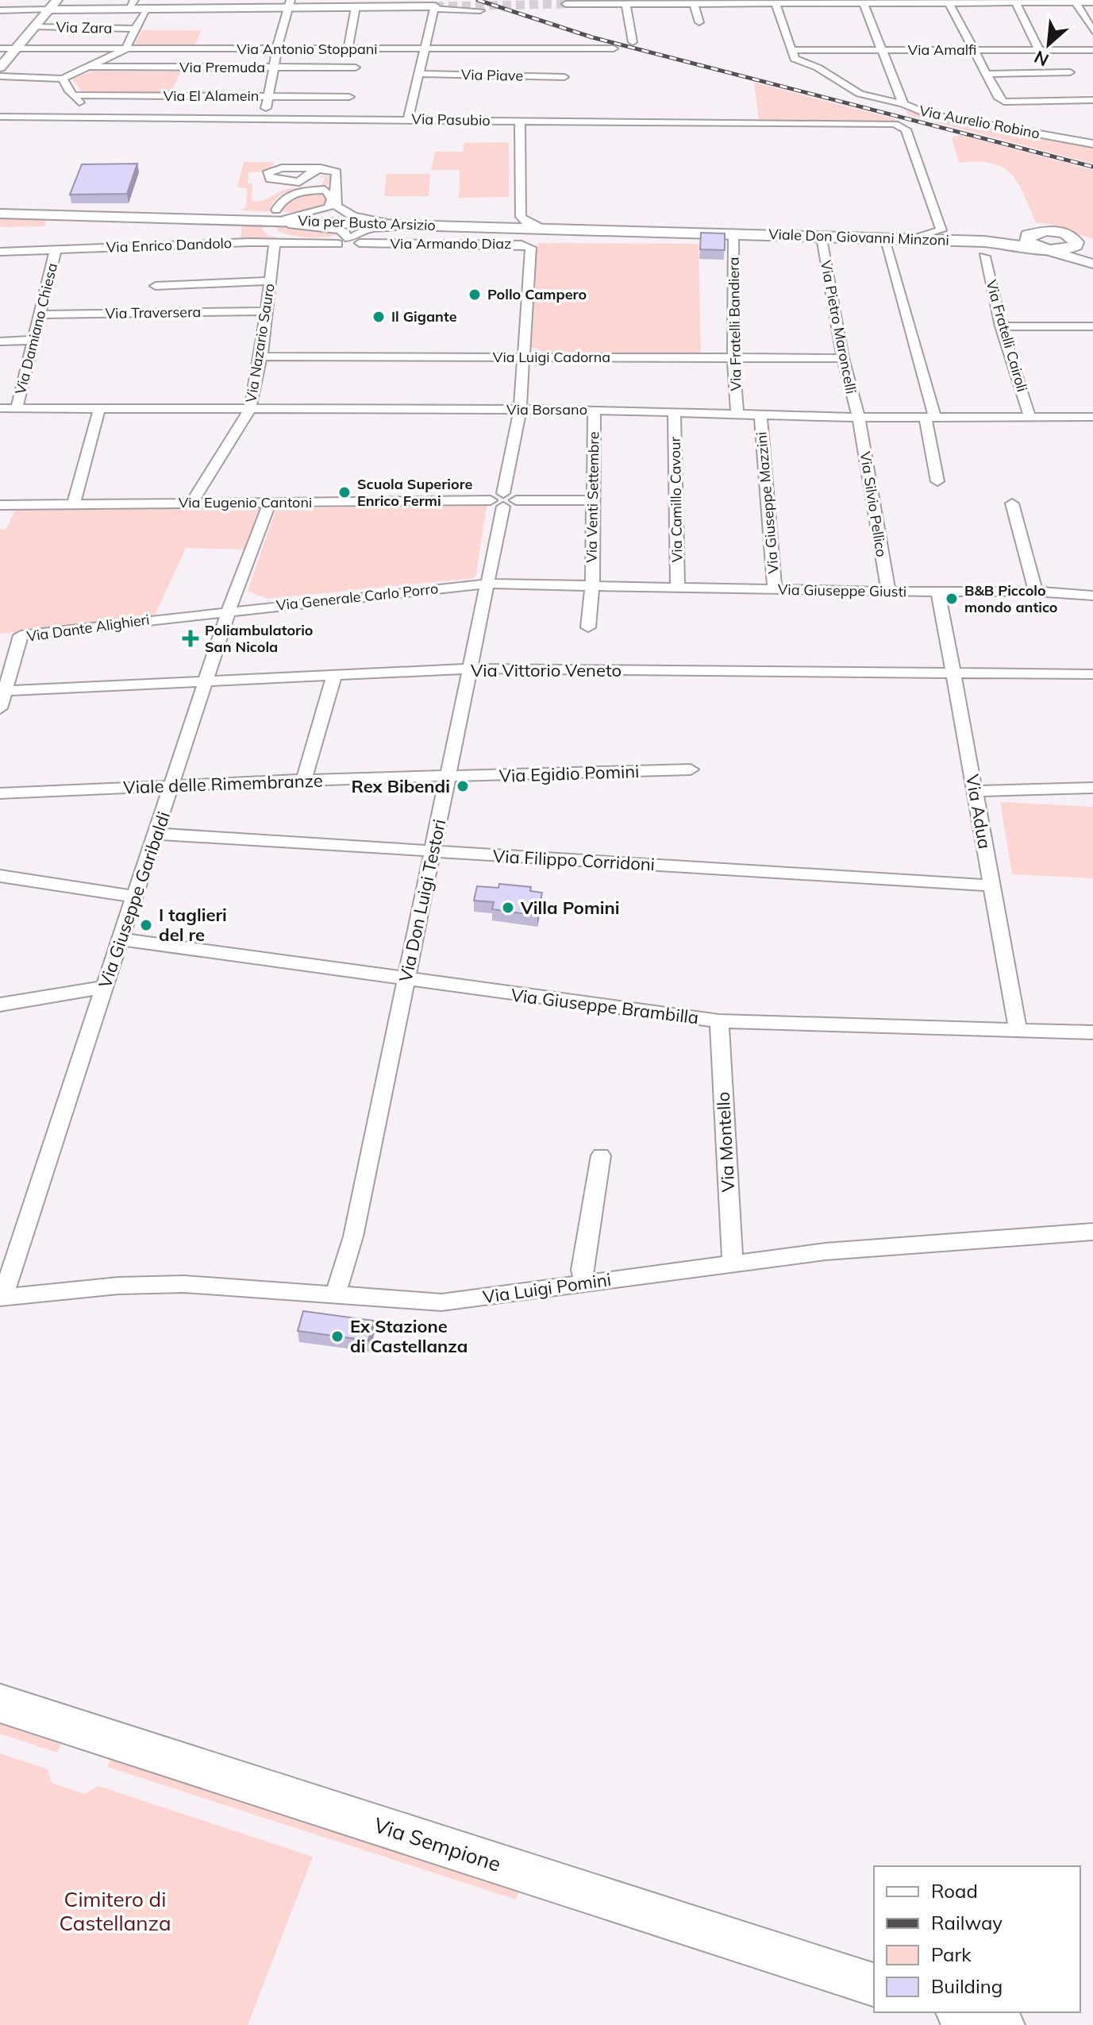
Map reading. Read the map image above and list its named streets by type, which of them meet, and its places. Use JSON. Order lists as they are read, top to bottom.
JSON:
{
  "streets": {
    "main road": ["Via per Busto Arsizio", "Viale Don Giovanni Minzoni", "Via Sempione"],
    "street": [
      "Via Zara",
      "Via Antonio Stoppani",
      "Via Amalfi",
      "Via Premuda",
      "Via Piave",
      "Via El Alamein",
      "Via Pasubio",
      "Via Aurelio Robino",
      "Via Armando Diaz",
      "Via Enrico Dandolo",
      "Via Traversera",
      "Via Fratelli Bandiera",
      "Via Pietro Maroncelli",
      "Via Damiano Chiesa",
      "Via Fratelli Cairoli",
      "Via Nazario Sauro",
      "Via Luigi Cadorna",
      "Via Borsano",
      "Via Venti Settembre",
      "Via Camillo Cavour",
      "Via Eugenio Cantoni",
      "Via Giuseppe Mazzini",
      "Via Silvio Pellico",
      "Via Giuseppe Giusti",
      "Via Generale Carlo Porro",
      "Via Dante Alighieri",
      "Via Vittorio Veneto",
      "Via Egidio Pomini",
      "Viale delle Rimembranze",
      "Via Adua",
      "Via Filippo Corridoni",
      "Via Giuseppe Garibaldi",
      "Via Don Luigi Testori",
      "Via Giuseppe Brambilla",
      "Via Montello",
      "Via Luigi Pomini"
    ]
  },
  "crossings": [
    ["Via Amalfi", "Via Aurelio Robino"],
    ["Via Premuda", "Via El Alamein"],
    ["Via Pasubio", "Viale Don Giovanni Minzoni"],
    ["Via per Busto Arsizio", "Viale Don Giovanni Minzoni"],
    ["Via per Busto Arsizio", "Via Fratelli Bandiera"],
    ["Viale Don Giovanni Minzoni", "Via Fratelli Bandiera"],
    ["Viale Don Giovanni Minzoni", "Via Pietro Maroncelli"],
    ["Viale Don Giovanni Minzoni", "Via Fratelli Cairoli"],
    ["Via Armando Diaz", "Via Enrico Dandolo"],
    ["Via Armando Diaz", "Via Luigi Cadorna"],
    ["Via Armando Diaz", "Via Borsano"],
    ["Via Armando Diaz", "Via Don Luigi Testori"],
    ["Via Enrico Dandolo", "Via Damiano Chiesa"],
    ["Via Enrico Dandolo", "Via Nazario Sauro"],
    ["Via Traversera", "Via Damiano Chiesa"],
    ["Via Traversera", "Via Nazario Sauro"],
    ["Via Fratelli Bandiera", "Via Luigi Cadorna"],
    ["Via Fratelli Bandiera", "Via Borsano"],
    ["Via Pietro Maroncelli", "Via Luigi Cadorna"],
    ["Via Pietro Maroncelli", "Via Borsano"],
    ["Via Pietro Maroncelli", "Via Silvio Pellico"],
    ["Via Damiano Chiesa", "Via Borsano"],
    ["Via Fratelli Cairoli", "Via Borsano"],
    ["Via Nazario Sauro", "Via Luigi Cadorna"],
    ["Via Nazario Sauro", "Via Borsano"],
    ["Via Nazario Sauro", "Via Eugenio Cantoni"],
    ["Via Borsano", "Via Venti Settembre"],
    ["Via Borsano", "Via Camillo Cavour"],
    ["Via Borsano", "Via Giuseppe Mazzini"],
    ["Via Borsano", "Via Silvio Pellico"],
    ["Via Borsano", "Via Don Luigi Testori"],
    ["Via Venti Settembre", "Via Giuseppe Giusti"],
    ["Via Camillo Cavour", "Via Giuseppe Giusti"],
    ["Via Eugenio Cantoni", "Via Giuseppe Garibaldi"],
    ["Via Eugenio Cantoni", "Via Don Luigi Testori"],
    ["Via Giuseppe Mazzini", "Via Giuseppe Giusti"],
    ["Via Silvio Pellico", "Via Giuseppe Giusti"],
    ["Via Giuseppe Giusti", "Via Generale Carlo Porro"],
    ["Via Giuseppe Giusti", "Via Adua"],
    ["Via Giuseppe Giusti", "Via Don Luigi Testori"],
    ["Via Generale Carlo Porro", "Via Dante Alighieri"],
    ["Via Generale Carlo Porro", "Via Giuseppe Garibaldi"],
    ["Via Generale Carlo Porro", "Via Don Luigi Testori"],
    ["Via Dante Alighieri", "Via Vittorio Veneto"],
    ["Via Dante Alighieri", "Via Giuseppe Garibaldi"],
    ["Via Vittorio Veneto", "Via Adua"],
    ["Via Vittorio Veneto", "Via Giuseppe Garibaldi"],
    ["Via Vittorio Veneto", "Via Don Luigi Testori"],
    ["Via Egidio Pomini", "Viale delle Rimembranze"],
    ["Via Egidio Pomini", "Via Don Luigi Testori"],
    ["Viale delle Rimembranze", "Via Giuseppe Garibaldi"],
    ["Viale delle Rimembranze", "Via Don Luigi Testori"],
    ["Via Adua", "Via Filippo Corridoni"],
    ["Via Adua", "Via Giuseppe Brambilla"],
    ["Via Filippo Corridoni", "Via Giuseppe Garibaldi"],
    ["Via Filippo Corridoni", "Via Don Luigi Testori"],
    ["Via Giuseppe Garibaldi", "Via Giuseppe Brambilla"],
    ["Via Giuseppe Garibaldi", "Via Luigi Pomini"],
    ["Via Don Luigi Testori", "Via Giuseppe Brambilla"],
    ["Via Don Luigi Testori", "Via Luigi Pomini"],
    ["Via Giuseppe Brambilla", "Via Montello"],
    ["Via Montello", "Via Luigi Pomini"]
  ],
  "parks": ["Cimitero di Castellanza"],
  "places": {
    "other": [
      "Pollo Campero",
      "Il Gigante",
      "Scuola Superiore Enrico Fermi",
      "B&B Piccolo mondo antico",
      "Rex Bibendi",
      "Villa Pomini",
      "I taglieri del re",
      "Ex Stazione di Castellanza"
    ],
    "health": ["Poliambulatorio San Nicola"]
  },
  "legend": [
    "Road",
    "Railway",
    "Park",
    "Building"
  ],
  "north": "bottom left"
}
